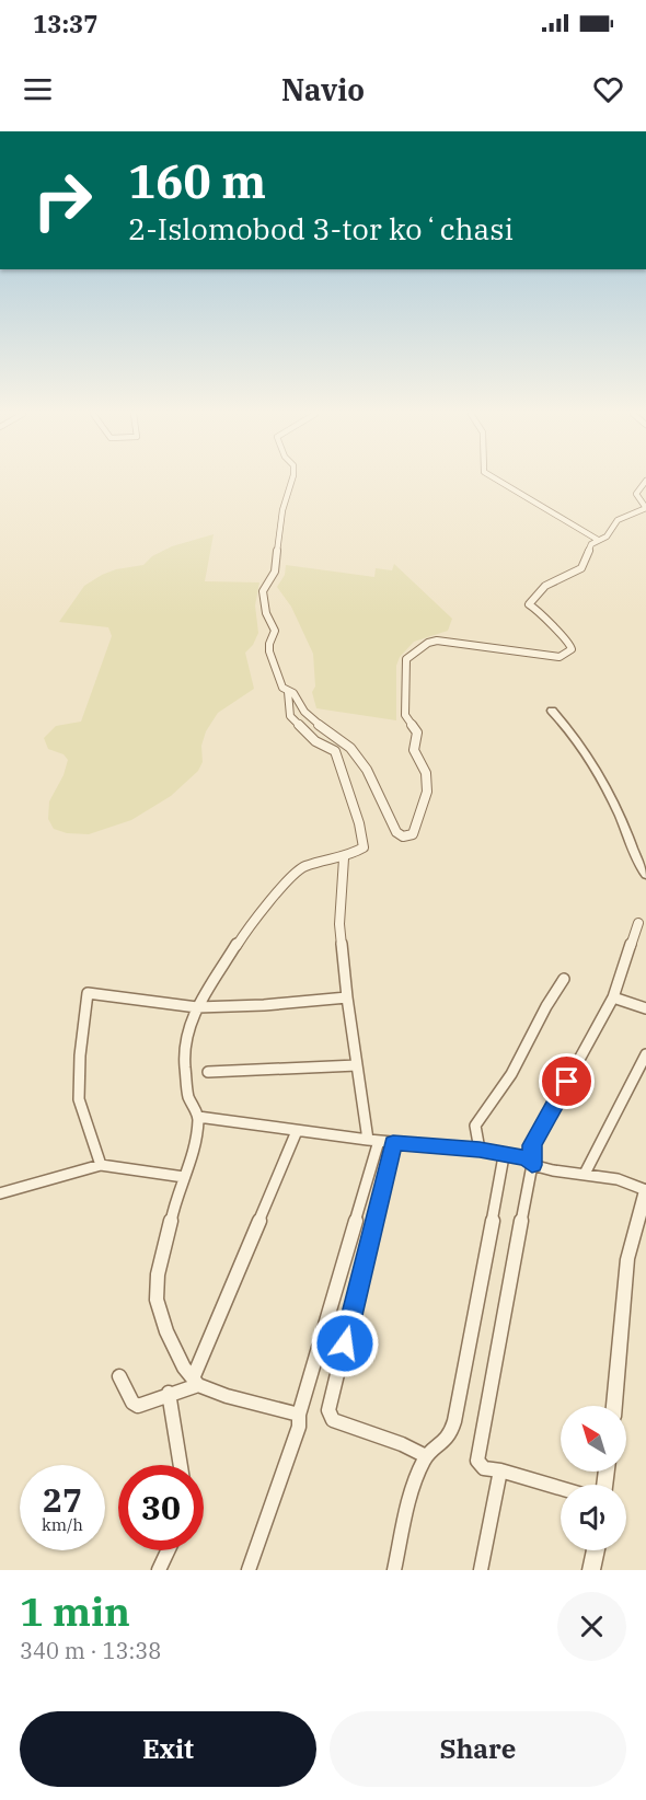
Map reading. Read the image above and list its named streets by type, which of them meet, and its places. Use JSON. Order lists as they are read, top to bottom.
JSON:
{
  "north": "top left",
  "page": {
    "status": "13:37",
    "header": "Navio",
    "turn": ["160 m", "2-Islomobod 3-tor koʻchasi"],
    "speed": "27 km/h",
    "limit": "30",
    "heading": ["1 min", "340 m · 13:38"],
    "buttons": ["Exit", "Share"]
  }
}
